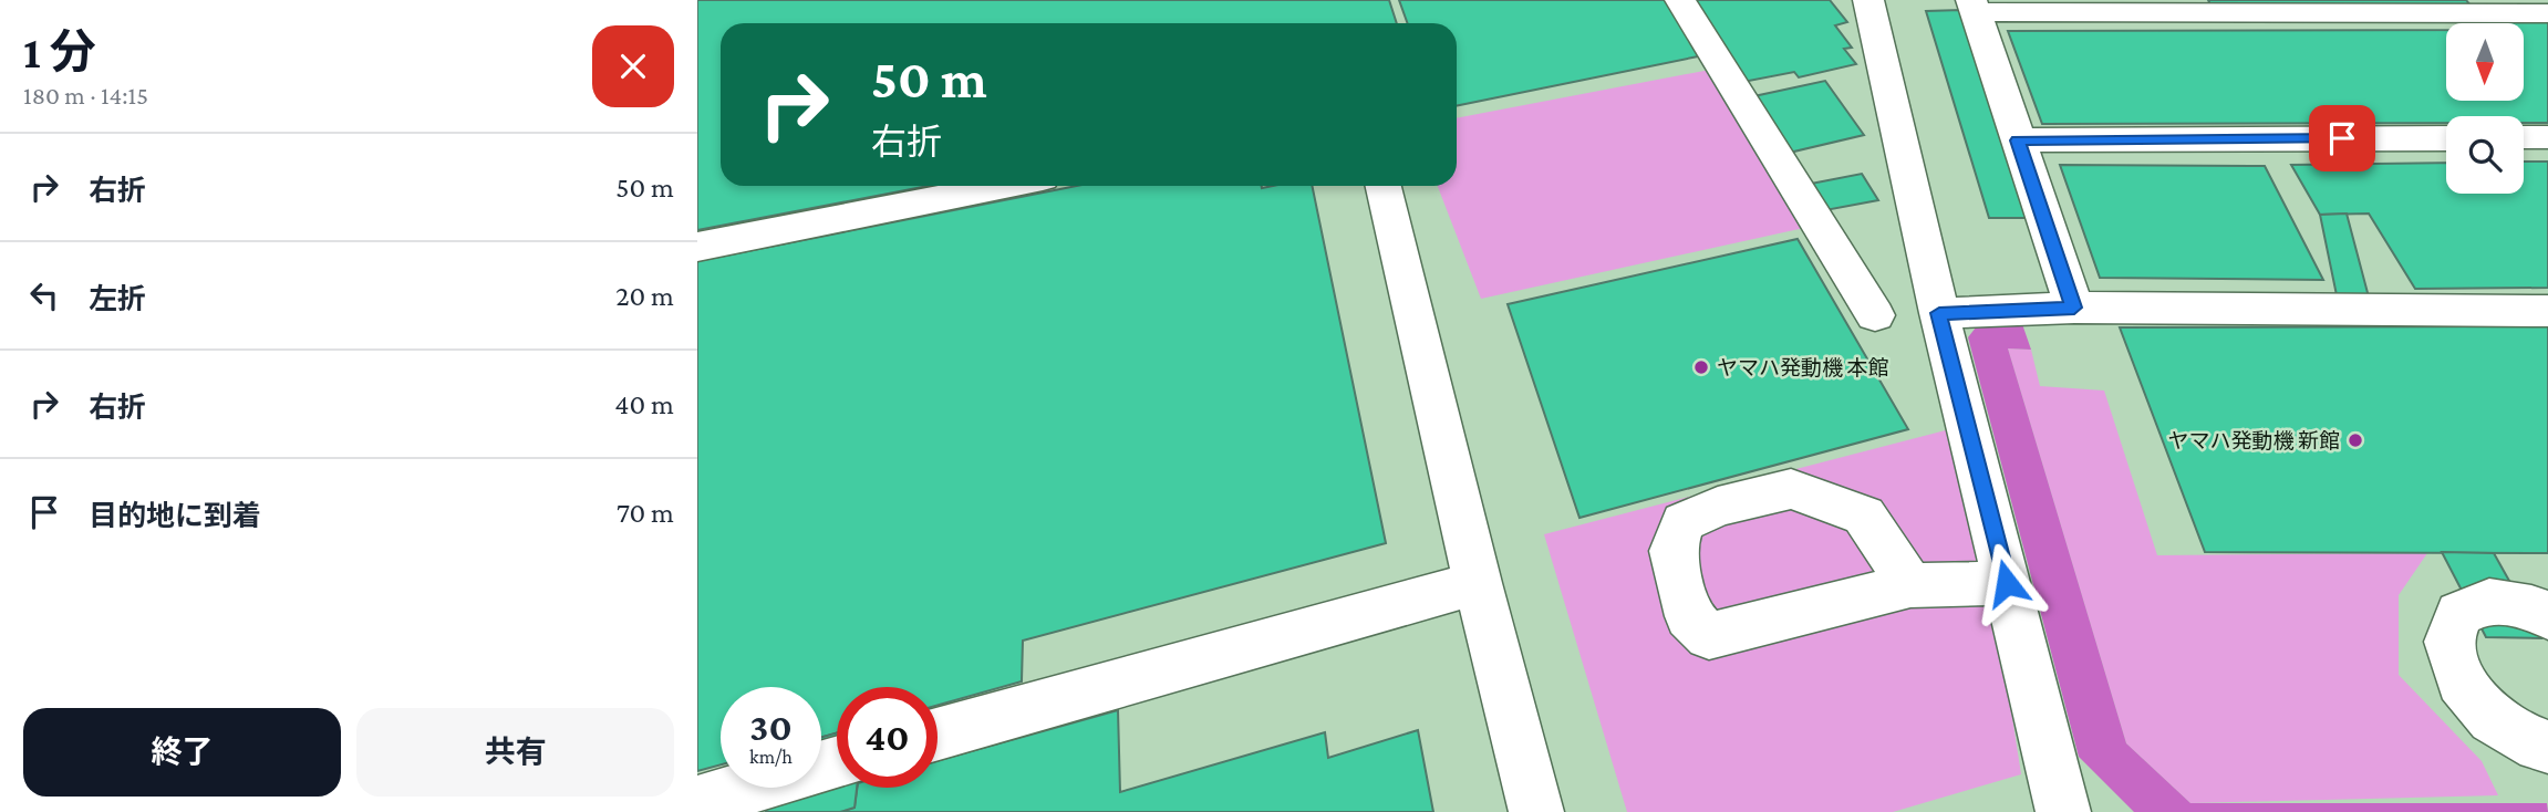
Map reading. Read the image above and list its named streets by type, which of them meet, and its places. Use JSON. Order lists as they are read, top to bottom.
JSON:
{
  "places": ["ヤマハ発動機 本館", "ヤマハ発動機 新館"],
  "north": "bottom",
  "page": {
    "heading": ["1 分", "180 m · 14:15"],
    "turn": ["50 m", "右折"],
    "list": [
      {
        "name": "右折",
        "value": "50 m"
      },
      {
        "name": "左折",
        "value": "20 m"
      },
      {
        "name": "右折",
        "value": "40 m"
      },
      {
        "name": "目的地に到着",
        "value": "70 m"
      }
    ],
    "speed": "30 km/h",
    "limit": "40",
    "buttons": ["終了", "共有"]
  }
}
